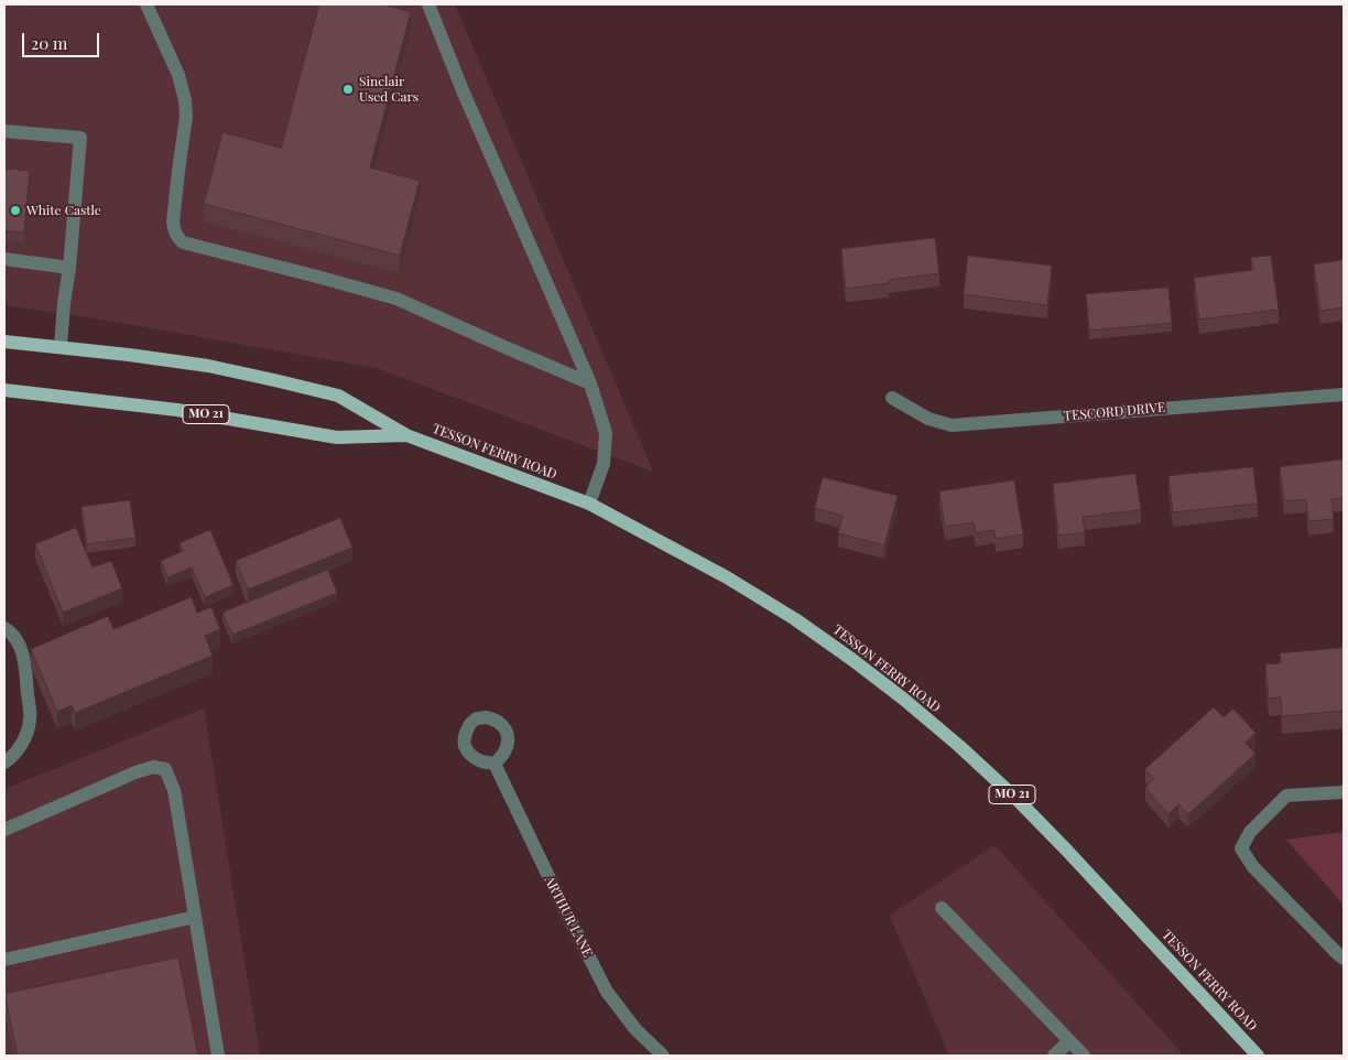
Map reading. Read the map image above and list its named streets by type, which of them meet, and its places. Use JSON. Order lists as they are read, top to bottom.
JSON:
{
  "streets": {
    "main road": ["MO 21", "TESSON FERRY ROAD"],
    "street": ["TESCORD DRIVE", "ARTHUR LANE"]
  },
  "places": ["Sinclair Used Cars", "White Castle"],
  "scale_bar": "20 m"
}
